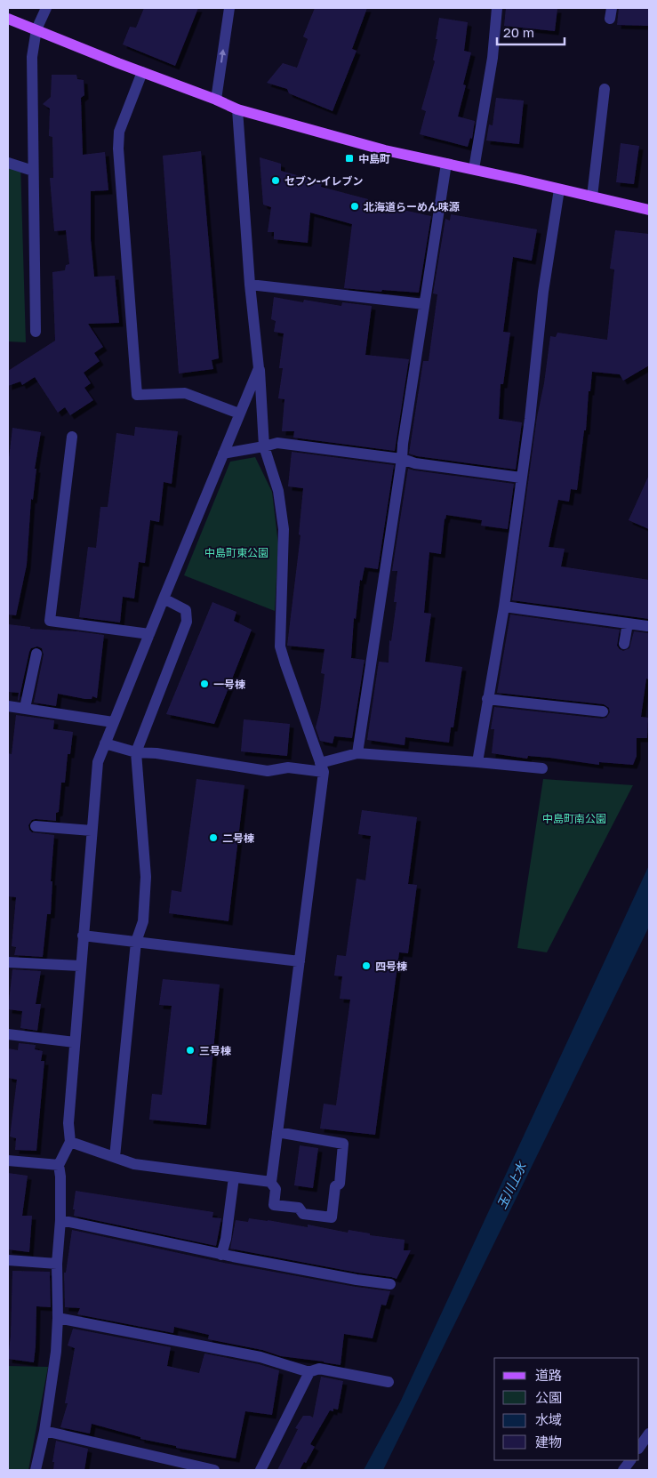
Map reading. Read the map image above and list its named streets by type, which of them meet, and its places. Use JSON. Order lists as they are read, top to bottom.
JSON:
{
  "water": ["玉川上水"],
  "parks": ["中島町東公園", "中島町南公園"],
  "places": {
    "transit": ["中島町"],
    "other": [
      "セブン-イレブン",
      "北海道らーめん味源",
      "一号棟",
      "二号棟",
      "四号棟",
      "三号棟"
    ]
  },
  "legend": [
    "道路",
    "公園",
    "水域",
    "建物"
  ],
  "scale_bar": "20 m"
}
